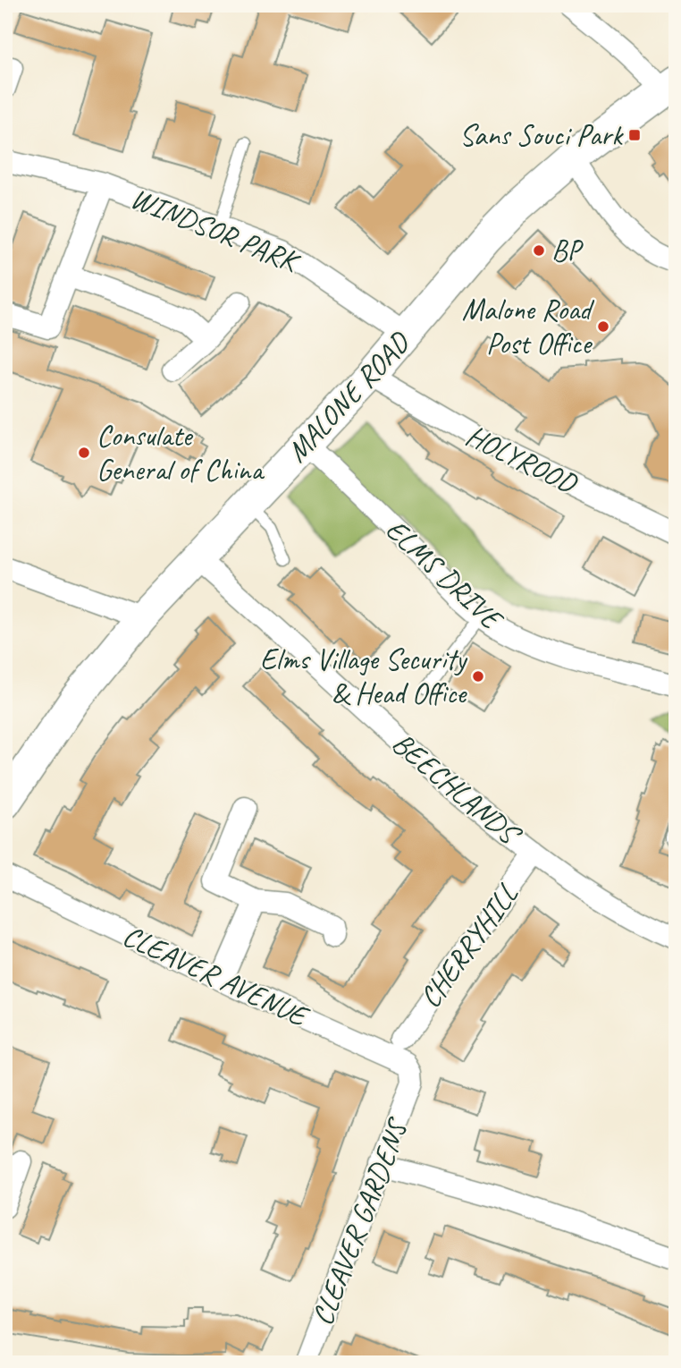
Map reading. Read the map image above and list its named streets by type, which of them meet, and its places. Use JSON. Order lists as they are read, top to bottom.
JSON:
{
  "streets": {
    "main road": ["MALONE ROAD"],
    "street": [
      "WINDSOR PARK",
      "HOLYROOD",
      "ELMS DRIVE",
      "BEECHLANDS",
      "CHERRYHILL",
      "CLEAVER AVENUE",
      "CLEAVER GARDENS"
    ]
  },
  "crossings": [
    ["WINDSOR PARK", "MALONE ROAD"],
    ["MALONE ROAD", "HOLYROOD"],
    ["MALONE ROAD", "ELMS DRIVE"],
    ["MALONE ROAD", "BEECHLANDS"],
    ["BEECHLANDS", "CHERRYHILL"],
    ["CLEAVER AVENUE", "CLEAVER GARDENS"]
  ],
  "places": {
    "transit": ["Sans Souci Park"],
    "other": [
      "BP",
      "Malone Road Post Office",
      "Consulate General of China",
      "Elms Village Security & Head Office"
    ]
  }
}
